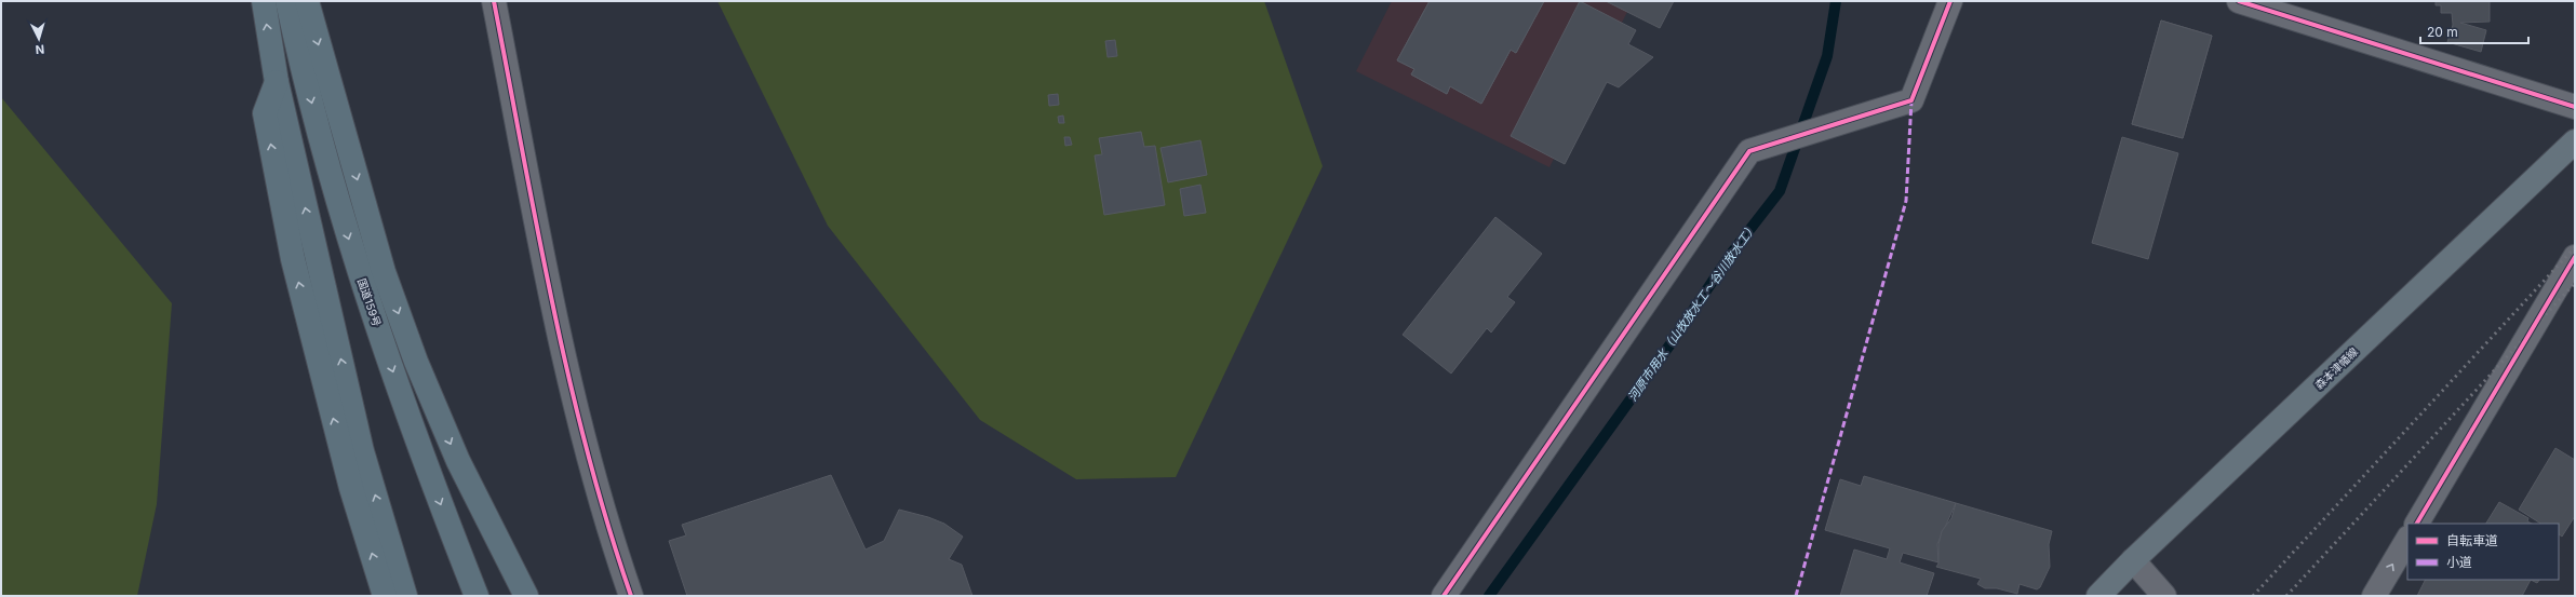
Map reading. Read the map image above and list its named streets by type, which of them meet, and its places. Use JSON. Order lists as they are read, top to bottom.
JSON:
{
  "streets": {
    "highway": ["国道159号"],
    "main road": ["森本津幡線"]
  },
  "water": ["河原市用水（山牧放水工～谷川放水工）"],
  "legend": ["自転車道", "小道"],
  "scale_bar": "20 m",
  "north": "bottom"
}
